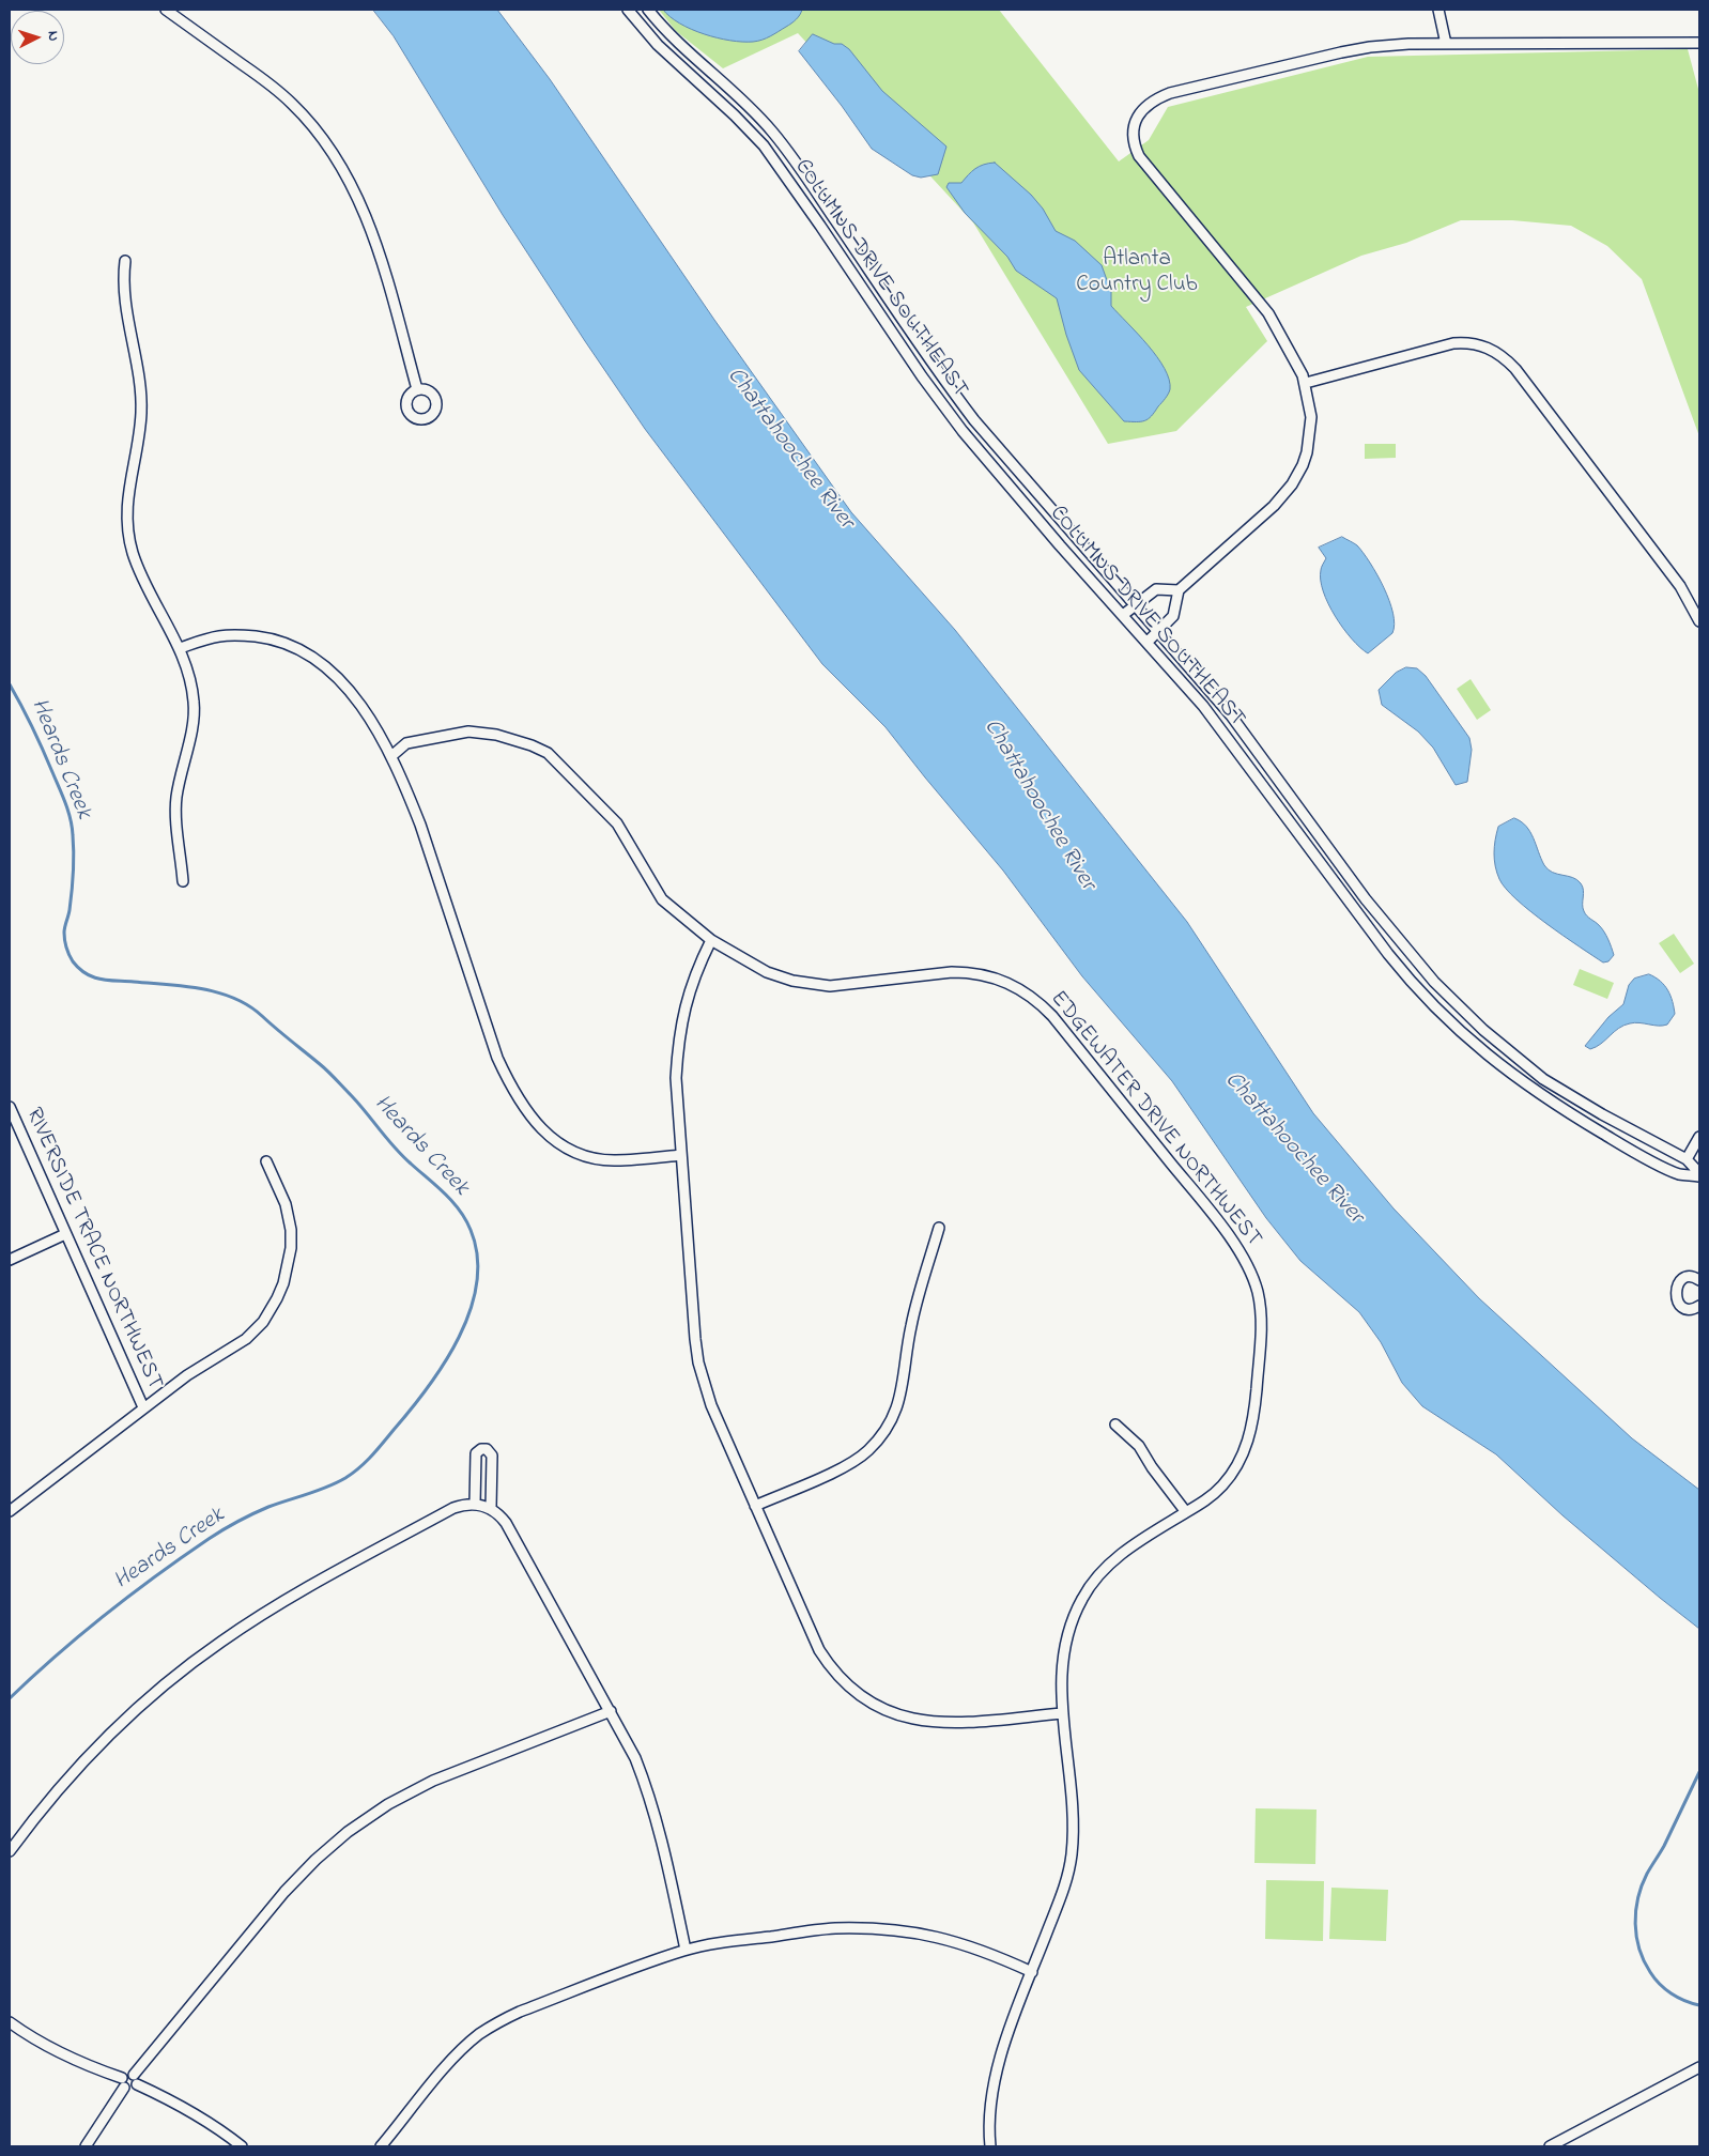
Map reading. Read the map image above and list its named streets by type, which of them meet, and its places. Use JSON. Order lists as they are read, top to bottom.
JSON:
{
  "streets": {
    "street": ["COLUMNS DRIVE SOUTHEAST", "EDGEWATER DRIVE NORTHWEST", "RIVERSIDE TRACE NORTHWEST"]
  },
  "water": ["Chattahoochee River", "Heards Creek"],
  "parks": ["Atlanta Country Club"],
  "north": "right"
}
